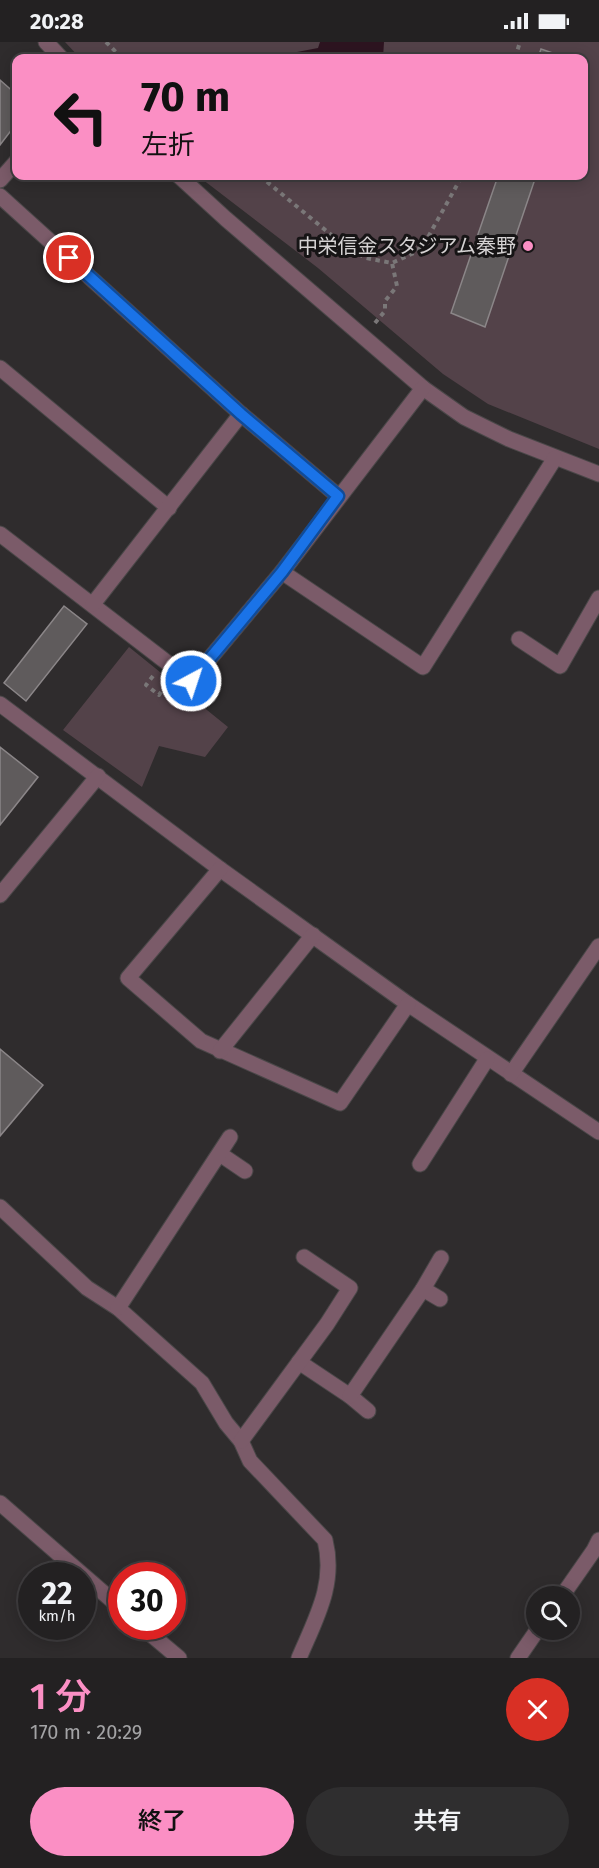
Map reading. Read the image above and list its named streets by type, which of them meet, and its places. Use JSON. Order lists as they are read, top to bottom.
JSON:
{
  "places": ["中栄信金スタジアム秦野"],
  "page": {
    "status": "20:28",
    "turn": ["70 m", "左折"],
    "speed": "22 km/h",
    "limit": "30",
    "heading": ["1 分", "170 m · 20:29"],
    "buttons": ["終了", "共有"]
  }
}
